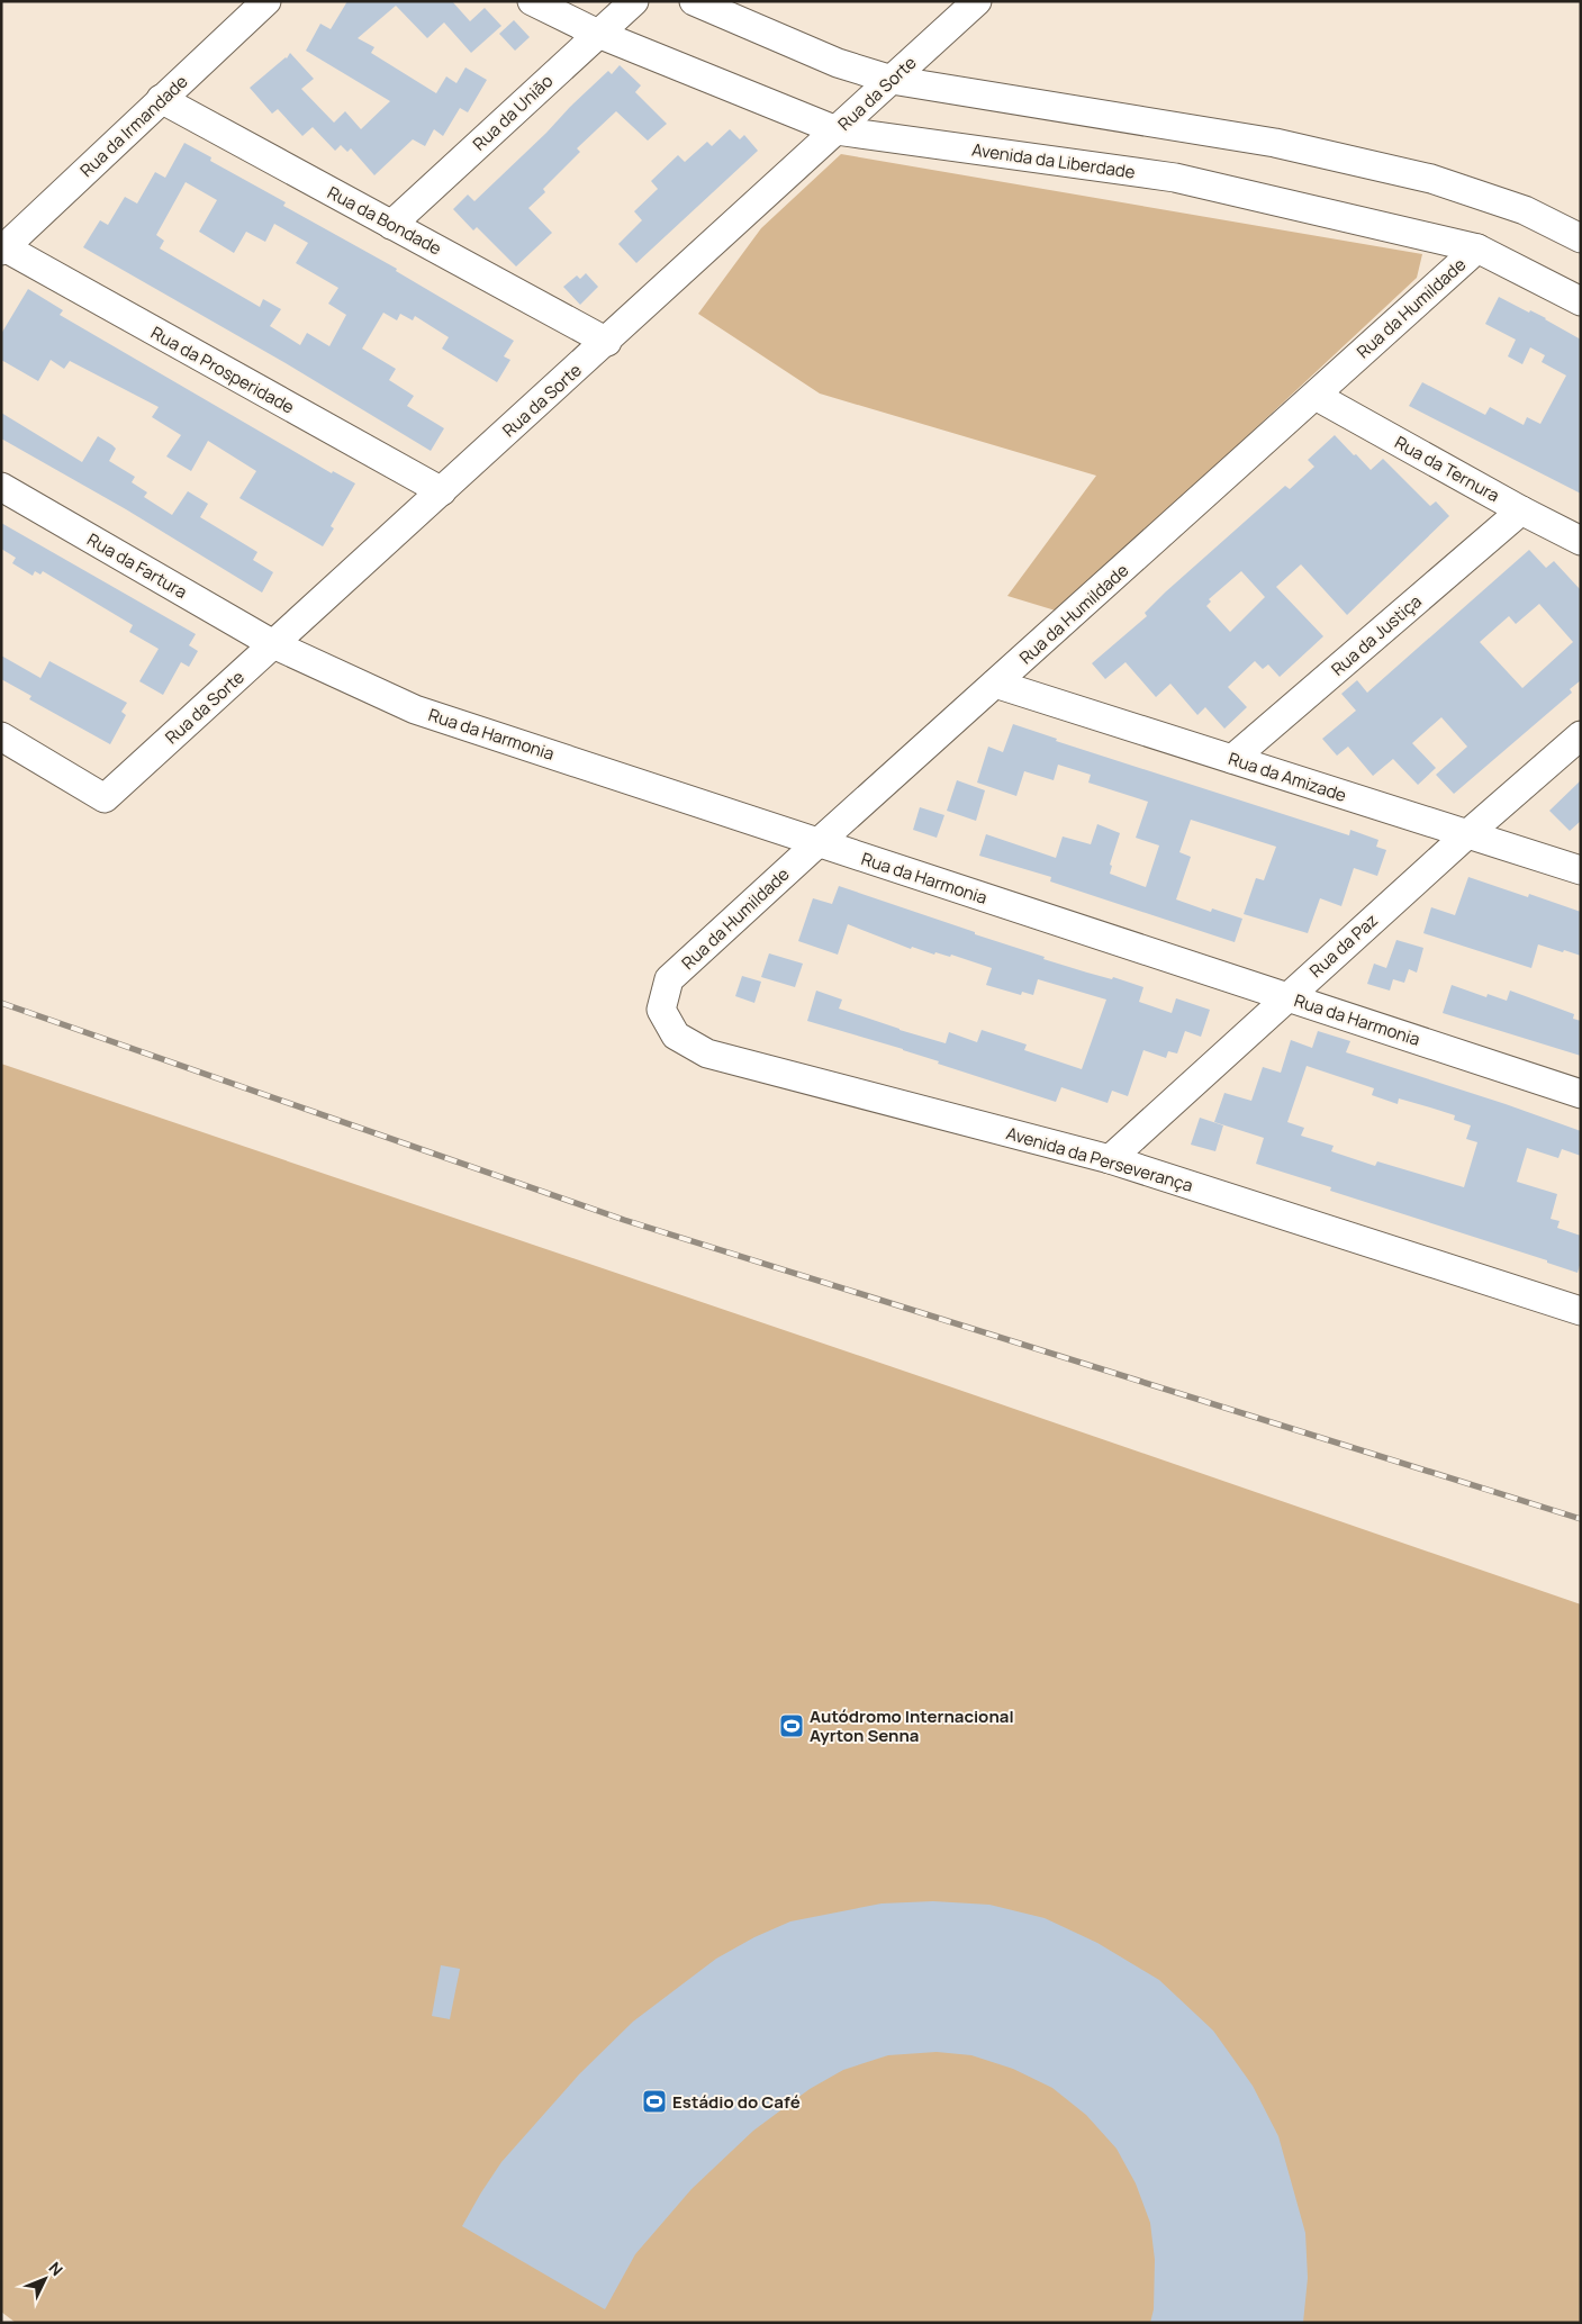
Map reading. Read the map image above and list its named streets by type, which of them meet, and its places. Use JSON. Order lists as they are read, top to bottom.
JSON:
{
  "streets": {
    "street": [
      "Rua da Sorte",
      "Rua da União",
      "Rua da Irmandade",
      "Avenida da Liberdade",
      "Rua da Bondade",
      "Rua da Humildade",
      "Rua da Prosperidade",
      "Rua da Ternura",
      "Rua da Fartura",
      "Rua da Justiça",
      "Rua da Harmonia",
      "Rua da Amizade",
      "Rua da Paz",
      "Avenida da Perseverança"
    ]
  },
  "crossings": [
    ["Rua da Sorte", "Avenida da Liberdade"],
    ["Rua da Sorte", "Rua da Bondade"],
    ["Rua da Sorte", "Rua da Prosperidade"],
    ["Rua da Sorte", "Rua da Fartura"],
    ["Rua da Sorte", "Rua da Harmonia"],
    ["Rua da União", "Avenida da Liberdade"],
    ["Rua da União", "Rua da Bondade"],
    ["Rua da Irmandade", "Rua da Bondade"],
    ["Rua da Irmandade", "Rua da Prosperidade"],
    ["Avenida da Liberdade", "Rua da Humildade"],
    ["Rua da Humildade", "Rua da Ternura"],
    ["Rua da Humildade", "Rua da Harmonia"],
    ["Rua da Humildade", "Rua da Amizade"],
    ["Rua da Humildade", "Avenida da Perseverança"],
    ["Rua da Ternura", "Rua da Justiça"],
    ["Rua da Fartura", "Rua da Harmonia"],
    ["Rua da Justiça", "Rua da Amizade"],
    ["Rua da Harmonia", "Rua da Paz"],
    ["Rua da Amizade", "Rua da Paz"],
    ["Rua da Paz", "Avenida da Perseverança"]
  ],
  "places": {
    "sports": ["Autódromo Internacional Ayrton Senna", "Estádio do Café"]
  },
  "north": "top right"
}
